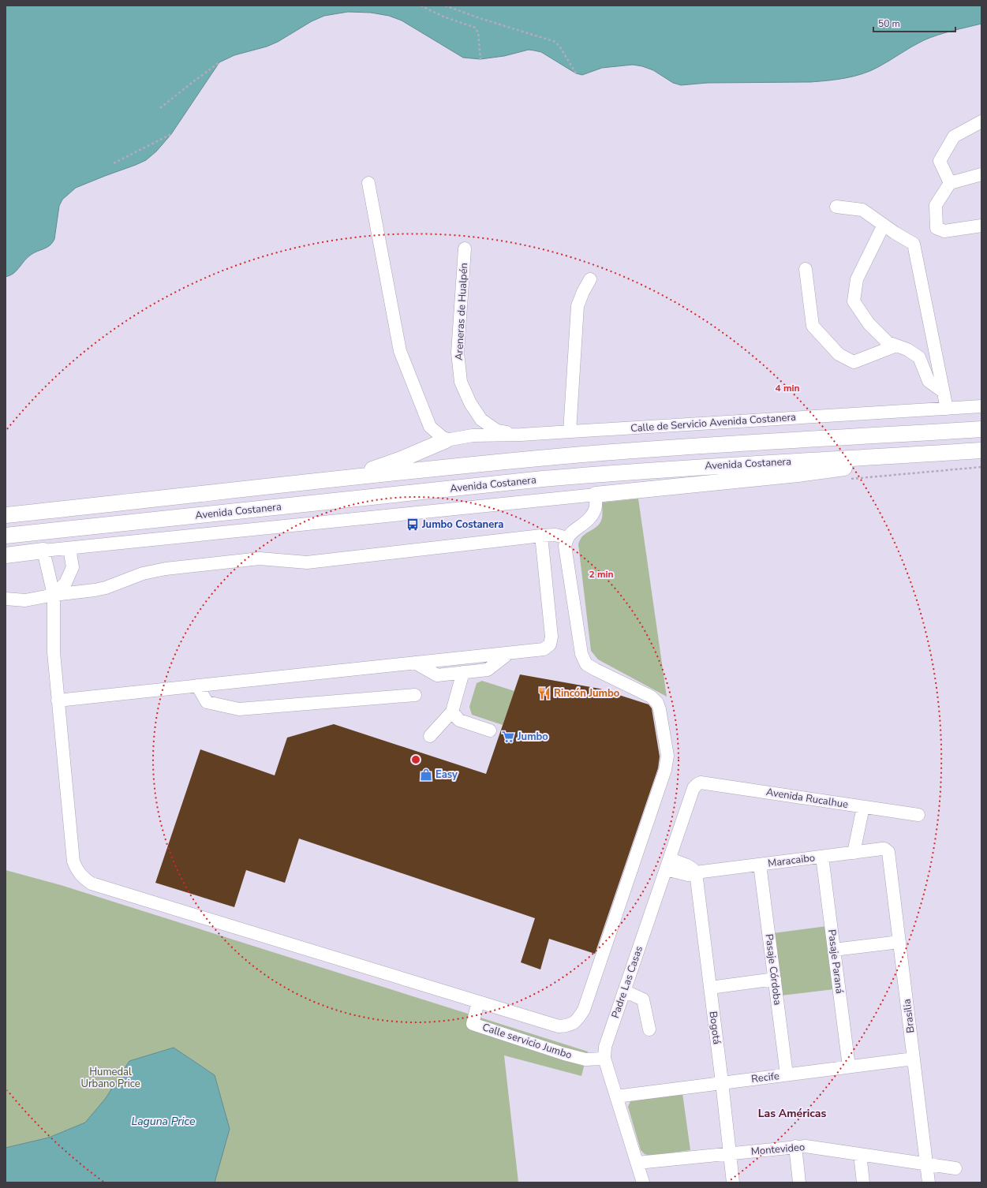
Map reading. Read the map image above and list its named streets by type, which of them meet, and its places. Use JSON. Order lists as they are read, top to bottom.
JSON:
{
  "streets": {
    "main road": ["Avenida Costanera"],
    "street": [
      "Areneras de Hualpén",
      "Calle de Servicio Avenida Costanera",
      "Avenida Rucalhue",
      "Maracaibo",
      "Pasaje Paraná",
      "Pasaje Córdoba",
      "Padre Las Casas",
      "Brasilia",
      "Bogotá",
      "Calle servicio Jumbo",
      "Recife",
      "Montevideo"
    ]
  },
  "crossings": [
    ["Areneras de Hualpén", "Calle de Servicio Avenida Costanera"],
    ["Avenida Rucalhue", "Padre Las Casas"],
    ["Maracaibo", "Pasaje Paraná"],
    ["Maracaibo", "Pasaje Córdoba"],
    ["Maracaibo", "Brasilia"],
    ["Maracaibo", "Bogotá"],
    ["Pasaje Paraná", "Recife"],
    ["Pasaje Córdoba", "Recife"],
    ["Padre Las Casas", "Calle servicio Jumbo"],
    ["Padre Las Casas", "Recife"],
    ["Padre Las Casas", "Montevideo"],
    ["Brasilia", "Recife"],
    ["Brasilia", "Montevideo"],
    ["Bogotá", "Recife"],
    ["Bogotá", "Montevideo"]
  ],
  "districts": ["Las Américas"],
  "water": ["Laguna Price"],
  "parks": ["Humedal Urbano Price"],
  "places": {
    "bus stop": ["Jumbo Costanera"],
    "restaurant": ["Rincón Jumbo"],
    "supermarket": ["Jumbo"],
    "shop": ["Easy"]
  },
  "scale_bar": "50 m",
  "rings": ["4 min", "2 min"]
}
